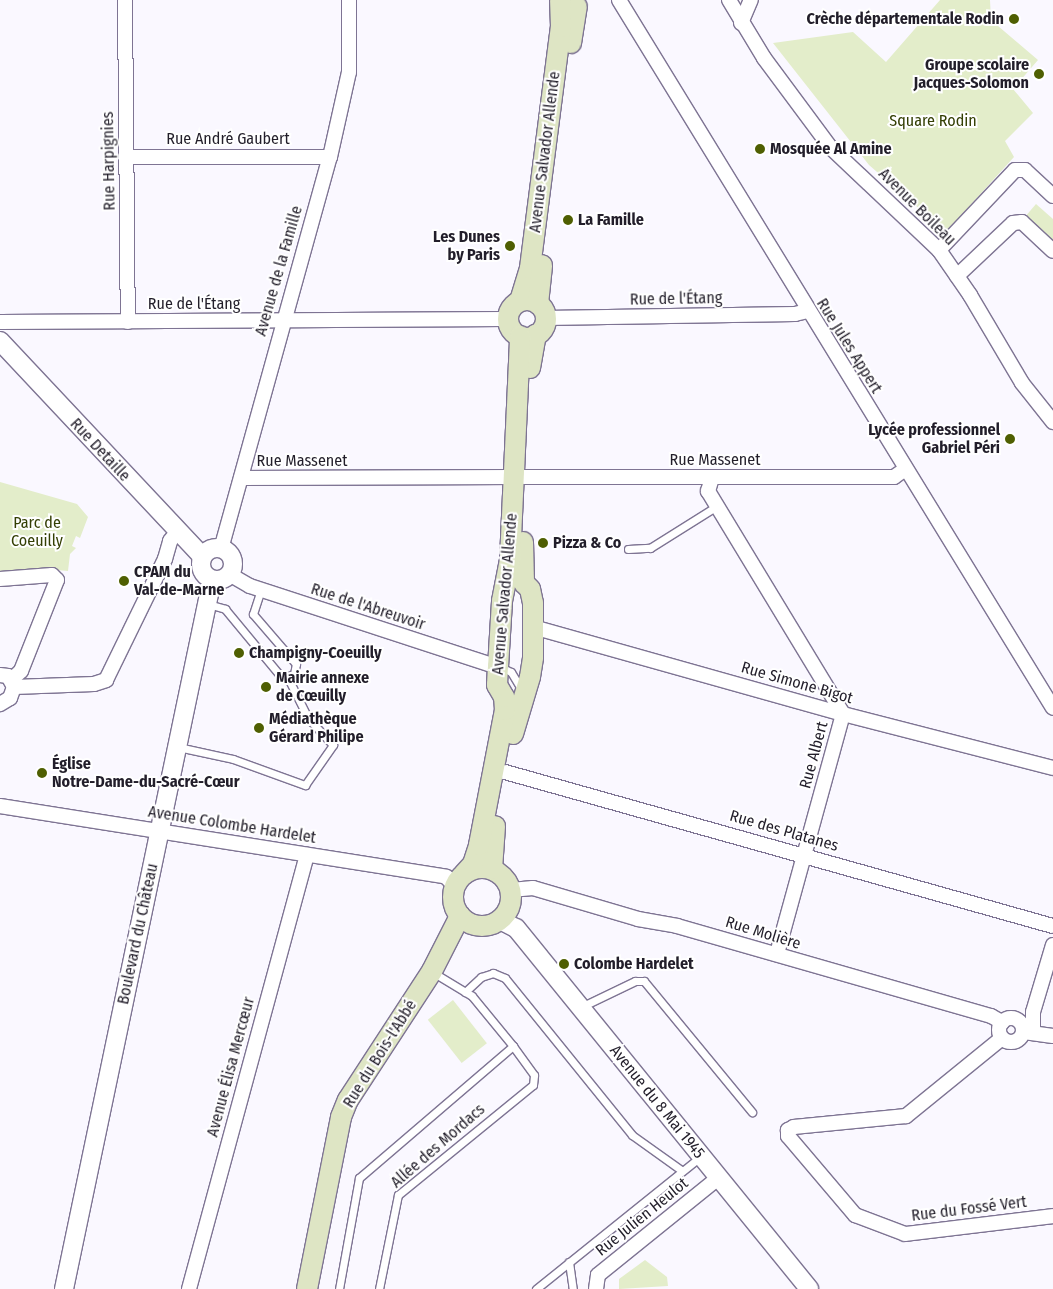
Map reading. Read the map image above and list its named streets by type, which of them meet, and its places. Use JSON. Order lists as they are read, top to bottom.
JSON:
{
  "streets": {
    "main road": ["Avenue Salvador Allende", "Rue du Bois-l'Abbé"],
    "street": [
      "Rue André Gaubert",
      "Rue Harpignies",
      "Avenue Boileau",
      "Avenue de la Famille",
      "Rue de l'Étang",
      "Rue Jules Appert",
      "Rue Detaille",
      "Rue Massenet",
      "Rue de l'Abreuvoir",
      "Rue Simone Bigot",
      "Rue Albert",
      "Avenue Colombe Hardelet",
      "Rue des Platanes",
      "Rue Molière",
      "Boulevard du Château",
      "Avenue Élisa Mercœur",
      "Avenue du 8 Mai 1945",
      "Rue du Fossé Vert",
      "Rue Julien Heulot"
    ],
    "lane": ["Allée des Mordacs"]
  },
  "crossings": [
    ["Rue André Gaubert", "Rue Harpignies"],
    ["Rue André Gaubert", "Avenue de la Famille"],
    ["Avenue Salvador Allende", "Rue de l'Étang"],
    ["Avenue Salvador Allende", "Rue Massenet"],
    ["Avenue Salvador Allende", "Rue de l'Abreuvoir"],
    ["Avenue Salvador Allende", "Rue Simone Bigot"],
    ["Avenue Salvador Allende", "Avenue Colombe Hardelet"],
    ["Avenue Salvador Allende", "Rue des Platanes"],
    ["Avenue Salvador Allende", "Rue Molière"],
    ["Avenue Salvador Allende", "Rue du Bois-l'Abbé"],
    ["Avenue Salvador Allende", "Avenue du 8 Mai 1945"],
    ["Rue Harpignies", "Rue de l'Étang"],
    ["Avenue de la Famille", "Rue de l'Étang"],
    ["Avenue de la Famille", "Rue Detaille"],
    ["Avenue de la Famille", "Rue Massenet"],
    ["Avenue de la Famille", "Rue de l'Abreuvoir"],
    ["Avenue de la Famille", "Boulevard du Château"],
    ["Rue de l'Étang", "Rue Jules Appert"],
    ["Rue Jules Appert", "Rue Massenet"],
    ["Rue Detaille", "Rue de l'Abreuvoir"],
    ["Rue Detaille", "Boulevard du Château"],
    ["Rue Massenet", "Rue Albert"],
    ["Rue de l'Abreuvoir", "Boulevard du Château"],
    ["Rue Simone Bigot", "Rue Albert"],
    ["Rue Albert", "Rue des Platanes"],
    ["Rue Albert", "Rue Molière"],
    ["Avenue Colombe Hardelet", "Rue Molière"],
    ["Avenue Colombe Hardelet", "Boulevard du Château"],
    ["Avenue Colombe Hardelet", "Rue du Bois-l'Abbé"],
    ["Avenue Colombe Hardelet", "Avenue Élisa Mercœur"],
    ["Avenue Colombe Hardelet", "Avenue du 8 Mai 1945"],
    ["Rue Molière", "Rue du Bois-l'Abbé"],
    ["Rue Molière", "Avenue du 8 Mai 1945"],
    ["Rue Molière", "Rue du Fossé Vert"],
    ["Rue du Bois-l'Abbé", "Avenue du 8 Mai 1945"],
    ["Rue du Bois-l'Abbé", "Allée des Mordacs"],
    ["Avenue du 8 Mai 1945", "Rue Julien Heulot"]
  ],
  "parks": ["Square Rodin", "Parc de Coeuilly"],
  "places": [
    "Crèche départementale Rodin",
    "Groupe scolaire Jacques-Solomon",
    "Mosquée Al Amine",
    "La Famille",
    "Les Dunes by Paris",
    "Lycée professionnel Gabriel Péri",
    "Pizza & Co",
    "CPAM du Val-de-Marne",
    "Champigny-Coeuilly",
    "Mairie annexe de Cœuilly",
    "Médiathèque Gérard Philipe",
    "Église Notre-Dame-du-Sacré-Cœur",
    "Colombe Hardelet"
  ]
}
